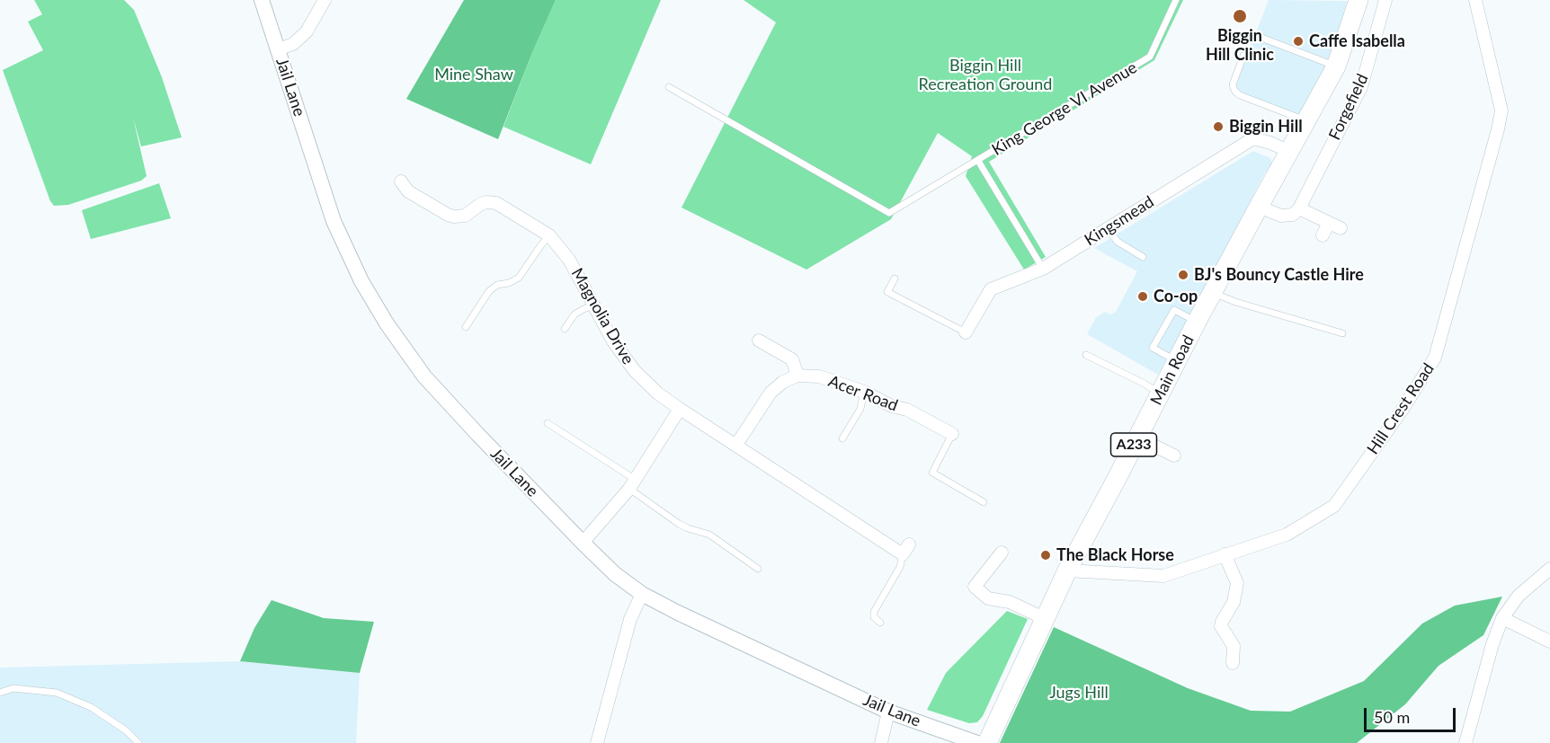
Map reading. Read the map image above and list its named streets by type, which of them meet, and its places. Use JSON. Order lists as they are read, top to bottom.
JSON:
{
  "streets": {
    "main road": ["Main Road", "A233"],
    "street": [
      "Jail Lane",
      "Forgefield",
      "Kingsmead",
      "Magnolia Drive",
      "Acer Road",
      "Hill Crest Road"
    ],
    "lane": ["King George VI Avenue"]
  },
  "crossings": [
    ["King George VI Avenue", "Kingsmead"],
    ["Kingsmead", "Main Road"],
    ["Main Road", "Hill Crest Road"]
  ],
  "parks": ["Biggin Hill Recreation Ground", "Mine Shaw", "Jugs Hill"],
  "places": [
    "Biggin Hill Clinic",
    "Caffe Isabella",
    "Biggin Hill",
    "BJ's Bouncy Castle Hire",
    "Co-op",
    "The Black Horse"
  ],
  "scale_bar": "50 m"
}
